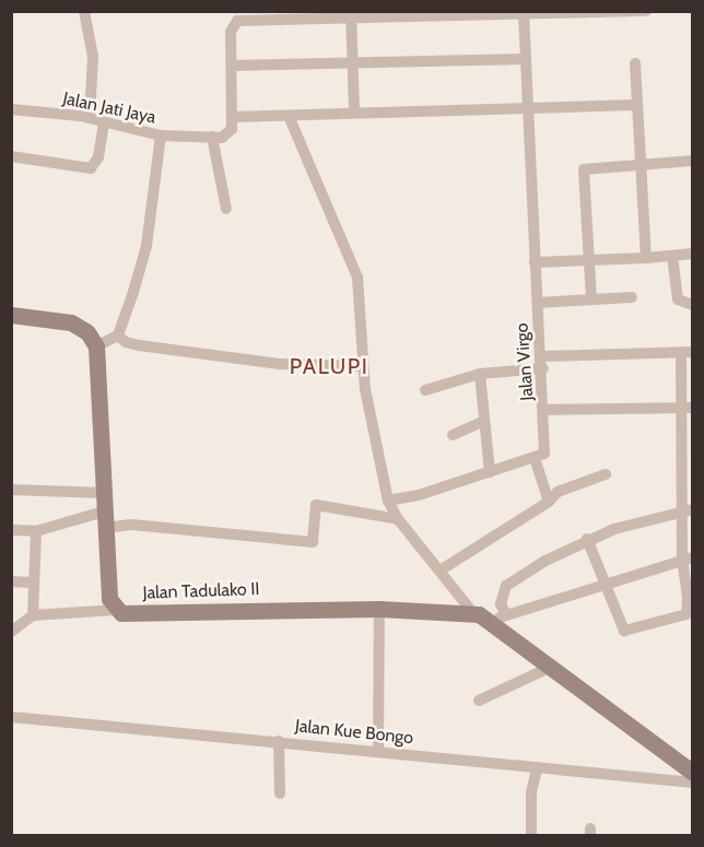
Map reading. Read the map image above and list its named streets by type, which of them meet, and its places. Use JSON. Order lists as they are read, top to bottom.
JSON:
{
  "streets": {
    "main road": ["Jalan Tadulako II"],
    "street": ["Jalan Jati Jaya", "Jalan Virgo", "Jalan Kue Bongo"]
  },
  "districts": ["PALUPI"]
}
